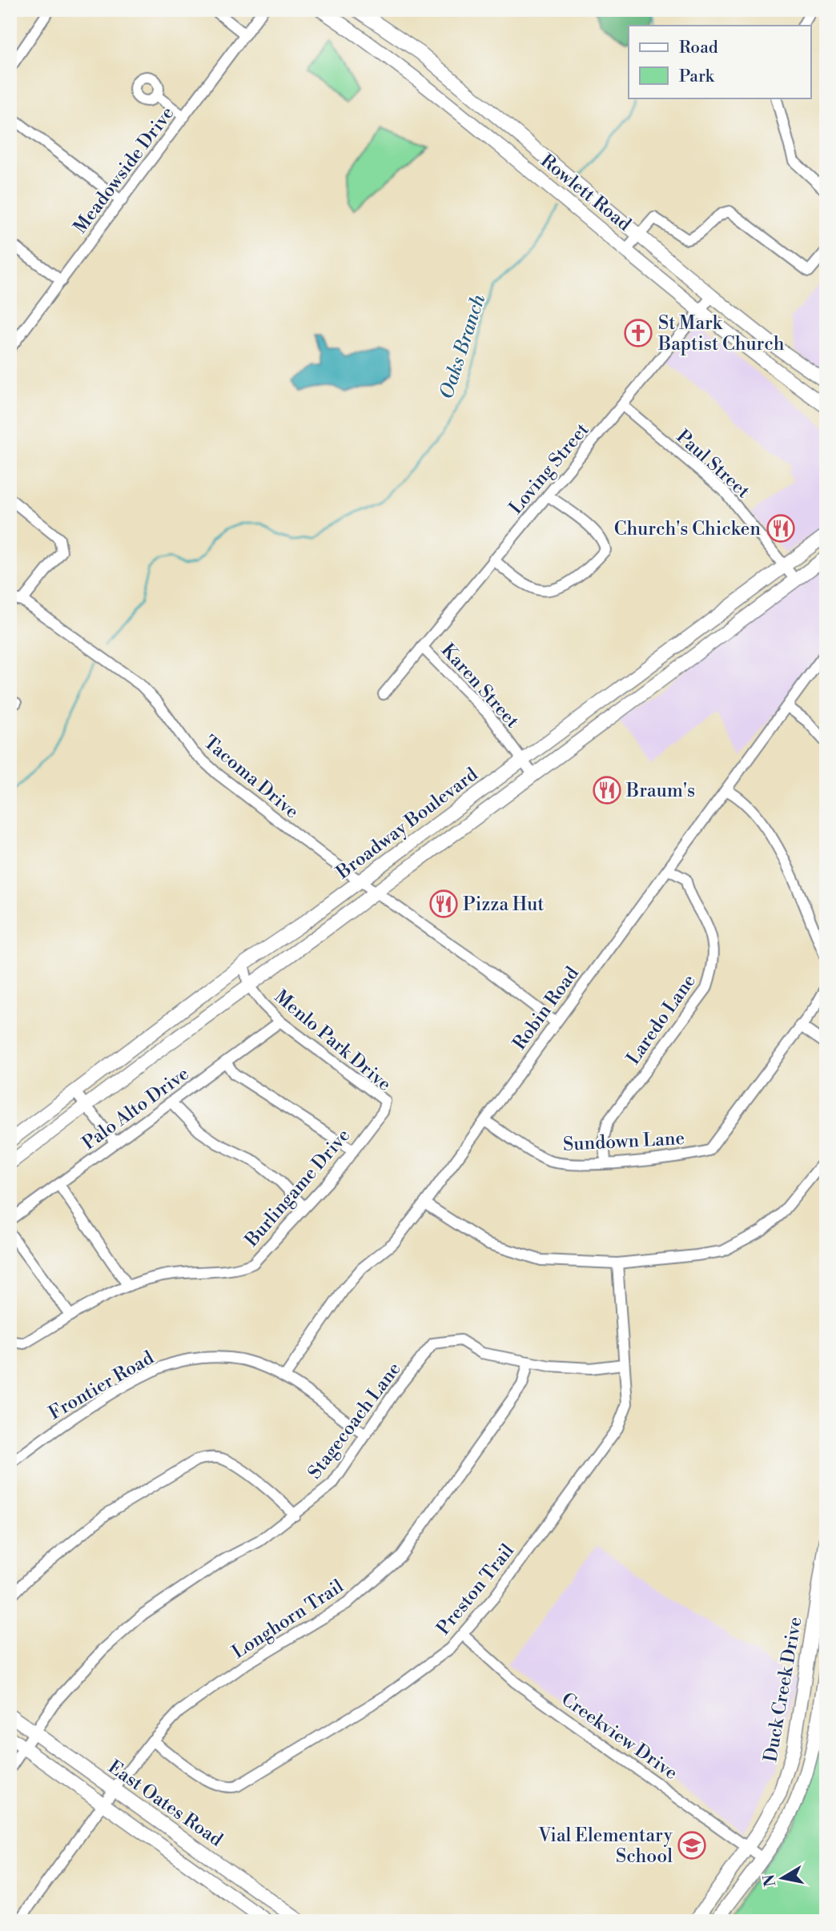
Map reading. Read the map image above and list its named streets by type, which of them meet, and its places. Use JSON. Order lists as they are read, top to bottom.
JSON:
{
  "streets": {
    "main road": [
      "Rowlett Road",
      "Broadway Boulevard",
      "Duck Creek Drive",
      "East Oates Road"
    ],
    "street": [
      "Meadowside Drive",
      "Paul Street",
      "Loving Street",
      "Karen Street",
      "Tacoma Drive",
      "Robin Road",
      "Laredo Lane",
      "Menlo Park Drive",
      "Palo Alto Drive",
      "Sundown Lane",
      "Burlingame Drive",
      "Frontier Road",
      "Stagecoach Lane",
      "Preston Trail",
      "Longhorn Trail",
      "Creekview Drive"
    ]
  },
  "crossings": [
    ["Rowlett Road", "Loving Street"],
    ["Paul Street", "Loving Street"],
    ["Paul Street", "Broadway Boulevard"],
    ["Loving Street", "Karen Street"],
    ["Karen Street", "Broadway Boulevard"],
    ["Tacoma Drive", "Broadway Boulevard"],
    ["Tacoma Drive", "Robin Road"],
    ["Broadway Boulevard", "Menlo Park Drive"],
    ["Robin Road", "Laredo Lane"],
    ["Robin Road", "Sundown Lane"],
    ["Robin Road", "Frontier Road"],
    ["Laredo Lane", "Sundown Lane"],
    ["Menlo Park Drive", "Palo Alto Drive"],
    ["Menlo Park Drive", "Burlingame Drive"],
    ["Frontier Road", "Stagecoach Lane"],
    ["Stagecoach Lane", "Preston Trail"],
    ["Stagecoach Lane", "Longhorn Trail"],
    ["Stagecoach Lane", "East Oates Road"],
    ["Preston Trail", "Longhorn Trail"],
    ["Preston Trail", "Creekview Drive"],
    ["Longhorn Trail", "East Oates Road"],
    ["Duck Creek Drive", "Creekview Drive"]
  ],
  "water": ["Oaks Branch"],
  "places": {
    "church": ["St Mark Baptist Church"],
    "restaurant": ["Church's Chicken", "Braum's", "Pizza Hut"],
    "school or university": ["Vial Elementary School"]
  },
  "legend": ["Road", "Park"],
  "north": "left"
}
